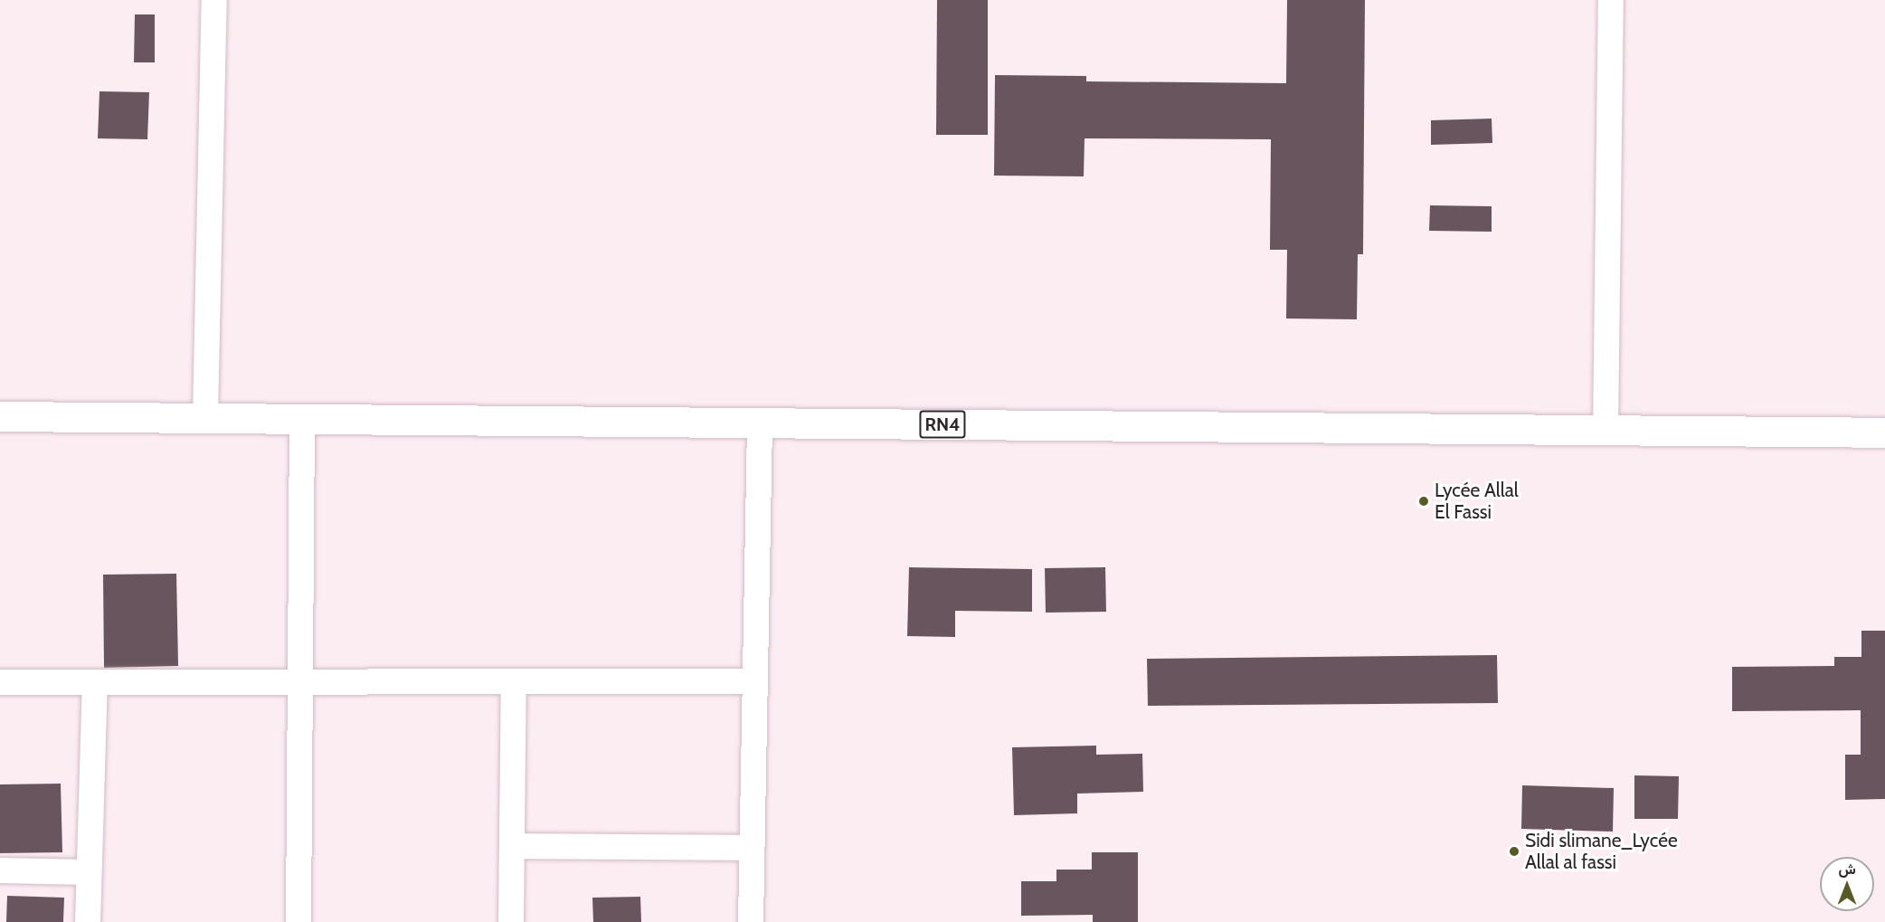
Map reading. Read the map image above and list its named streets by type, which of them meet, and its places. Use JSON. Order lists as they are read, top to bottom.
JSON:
{
  "streets": {
    "main road": ["RN4"]
  },
  "places": ["Lycée Allal El Fassi", "Sidi slimane_Lycée Allal al fassi"],
  "north": "top"
}
